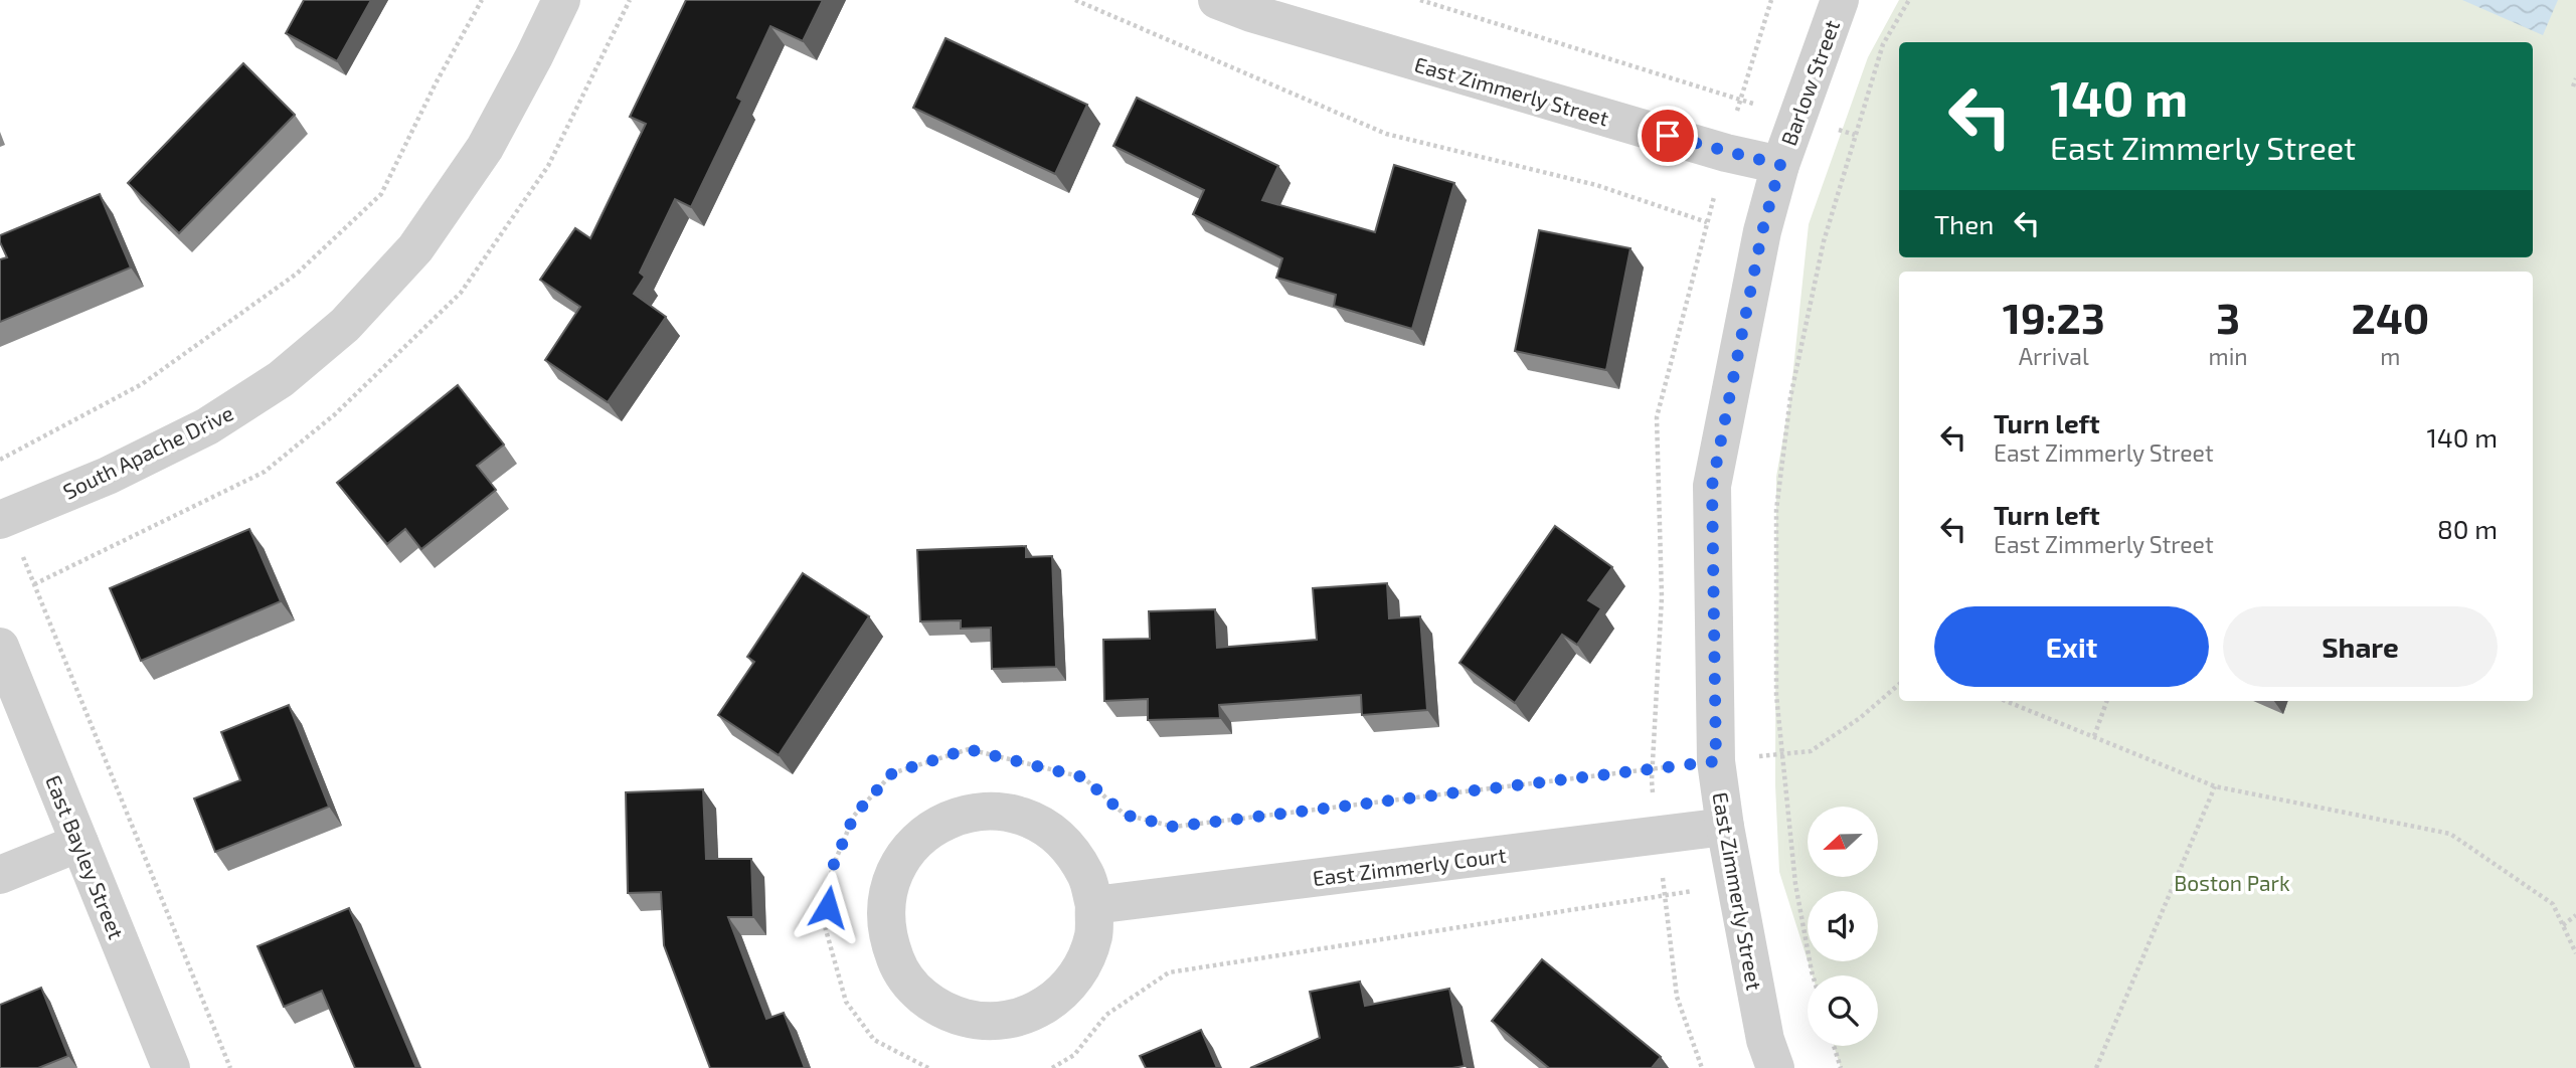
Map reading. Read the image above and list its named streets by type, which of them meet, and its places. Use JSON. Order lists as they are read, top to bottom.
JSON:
{
  "streets": {
    "street": [
      "Barlow Street",
      "East Zimmerly Street",
      "South Apache Drive",
      "East Bayley Street",
      "East Zimmerly Court"
    ]
  },
  "crossings": [
    ["Barlow Street", "East Zimmerly Street"],
    ["East Zimmerly Street", "East Zimmerly Court"]
  ],
  "parks": ["Boston Park"],
  "north": "left",
  "page": {
    "turn": ["140 m", "East Zimmerly Street"],
    "then": "Then",
    "eta": [
      "19:23",
      "Arrival",
      "3",
      "min",
      "240",
      "m"
    ],
    "list": [
      {
        "name": "Turn left",
        "note": "East Zimmerly Street",
        "value": "140 m"
      },
      {
        "name": "Turn left",
        "note": "East Zimmerly Street",
        "value": "80 m"
      }
    ],
    "buttons": ["Exit", "Share"]
  }
}
